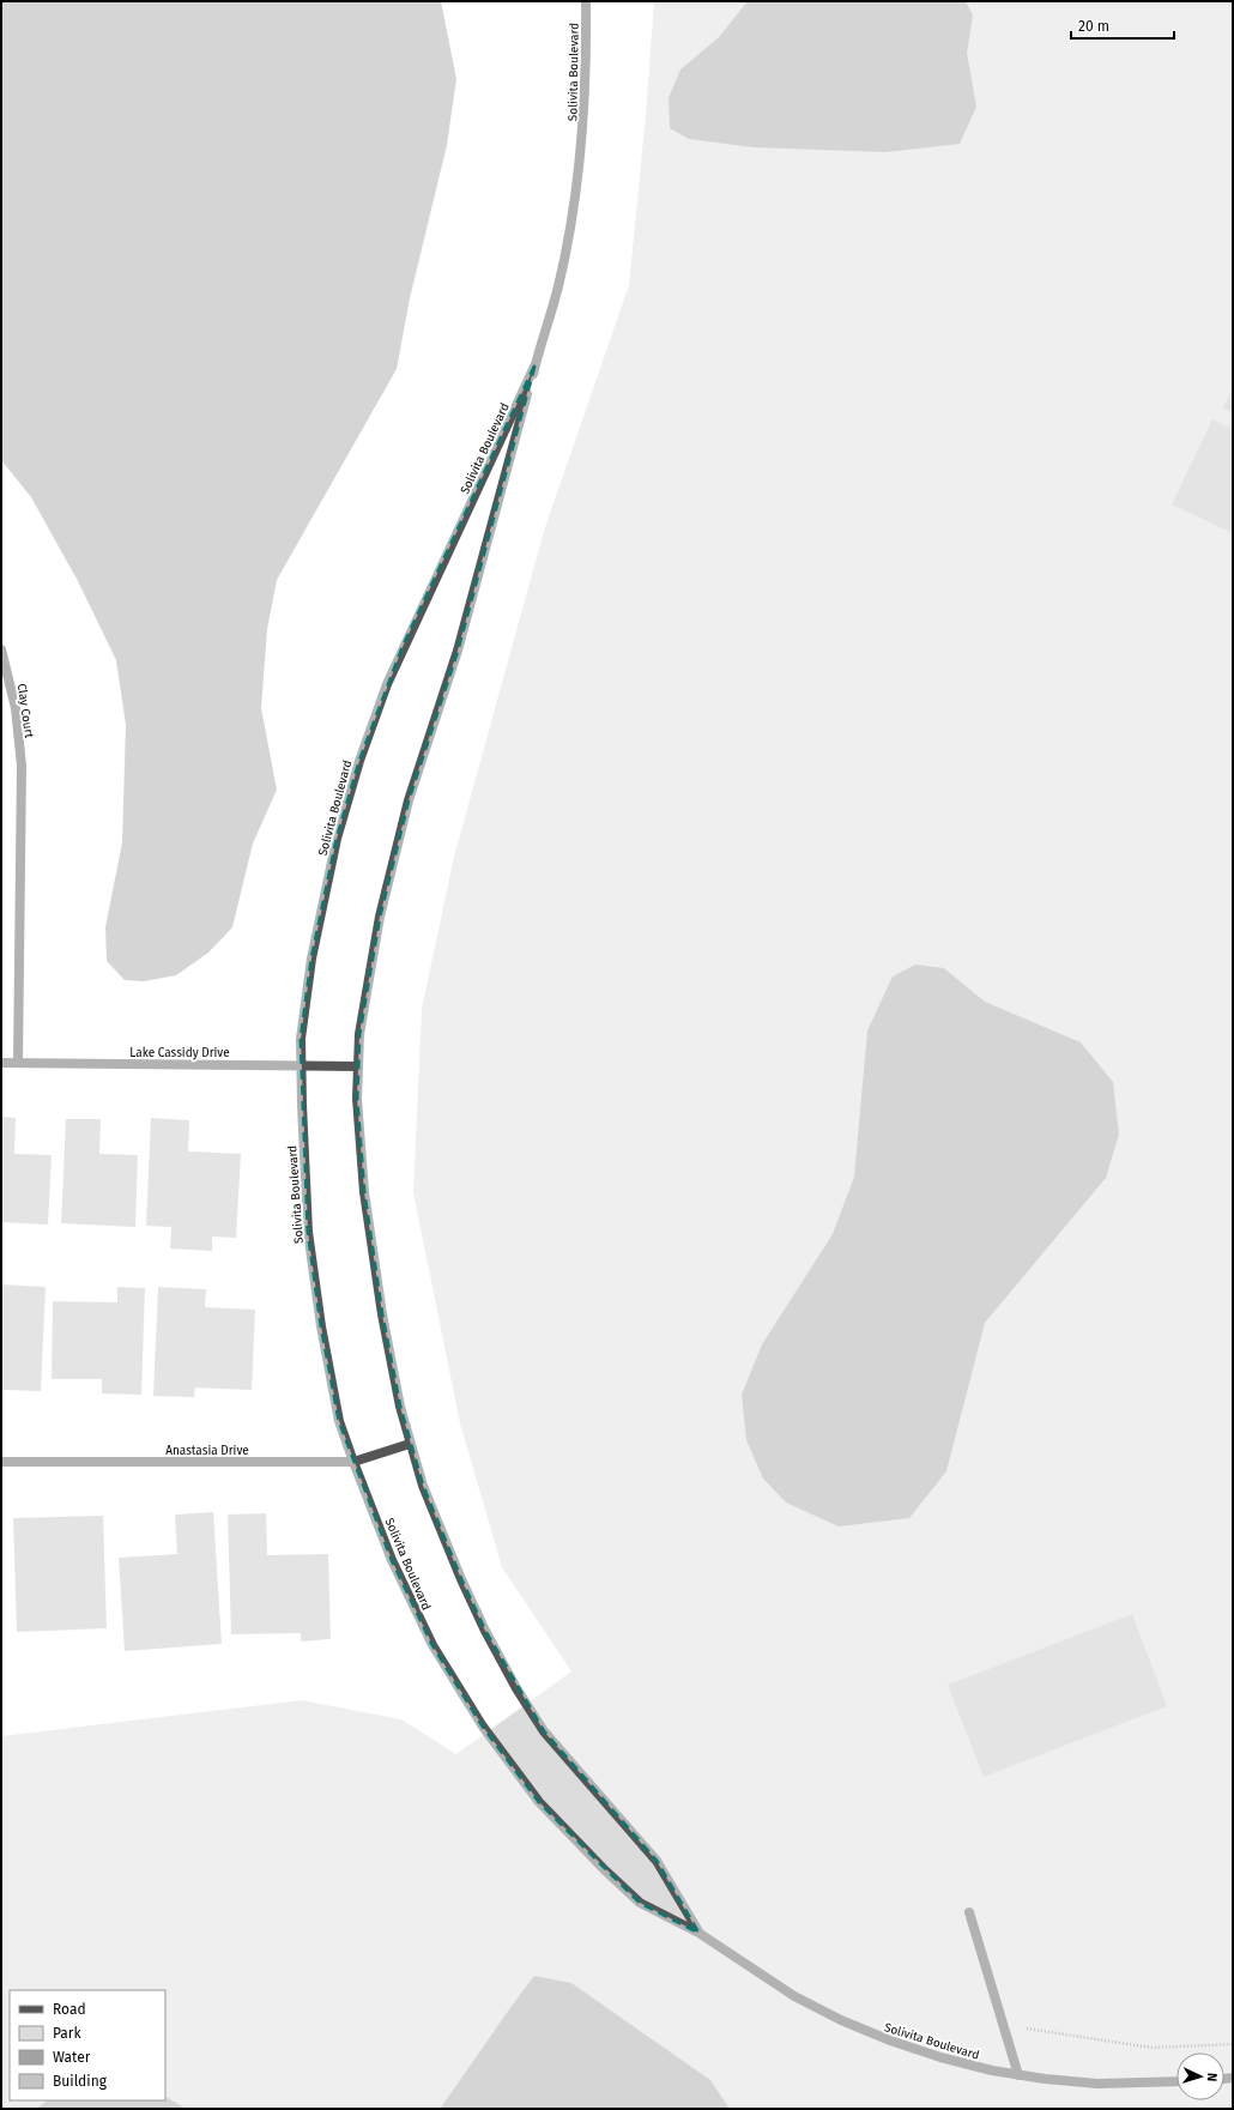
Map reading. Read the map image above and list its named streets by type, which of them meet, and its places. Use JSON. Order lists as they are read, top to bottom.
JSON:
{
  "streets": {
    "street": [
      "Solivita Boulevard",
      "Clay Court",
      "Lake Cassidy Drive",
      "Anastasia Drive"
    ]
  },
  "crossings": [
    ["Solivita Boulevard", "Lake Cassidy Drive"],
    ["Solivita Boulevard", "Anastasia Drive"],
    ["Clay Court", "Lake Cassidy Drive"]
  ],
  "legend": [
    "Road",
    "Park",
    "Water",
    "Building"
  ],
  "scale_bar": "20 m",
  "north": "right"
}
